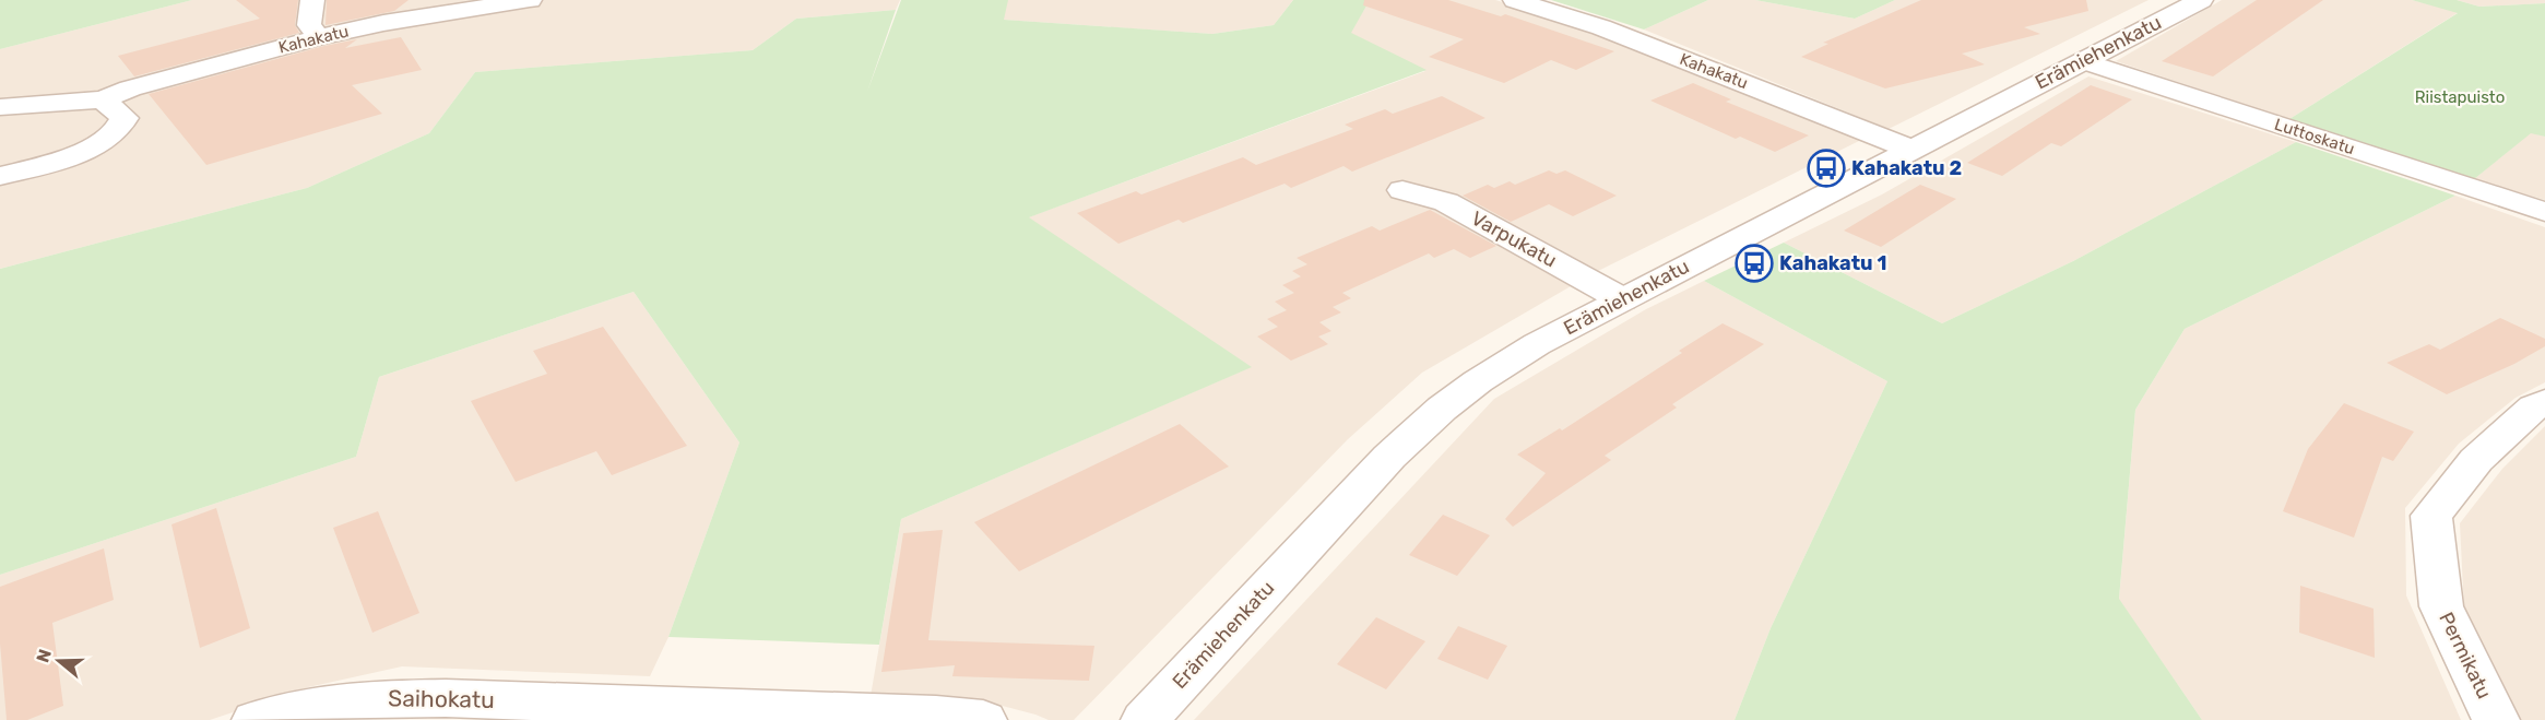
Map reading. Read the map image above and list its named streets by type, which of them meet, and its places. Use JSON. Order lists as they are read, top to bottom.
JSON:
{
  "streets": {
    "street": [
      "Kahakatu",
      "Erämiehenkatu",
      "Luttoskatu",
      "Varpukatu",
      "Permikatu",
      "Saihokatu"
    ]
  },
  "crossings": [
    ["Kahakatu", "Erämiehenkatu"],
    ["Erämiehenkatu", "Luttoskatu"],
    ["Erämiehenkatu", "Varpukatu"]
  ],
  "parks": ["Riistapuisto"],
  "places": {
    "bus stop": ["Kahakatu 2", "Kahakatu 1"]
  },
  "north": "left"
}
